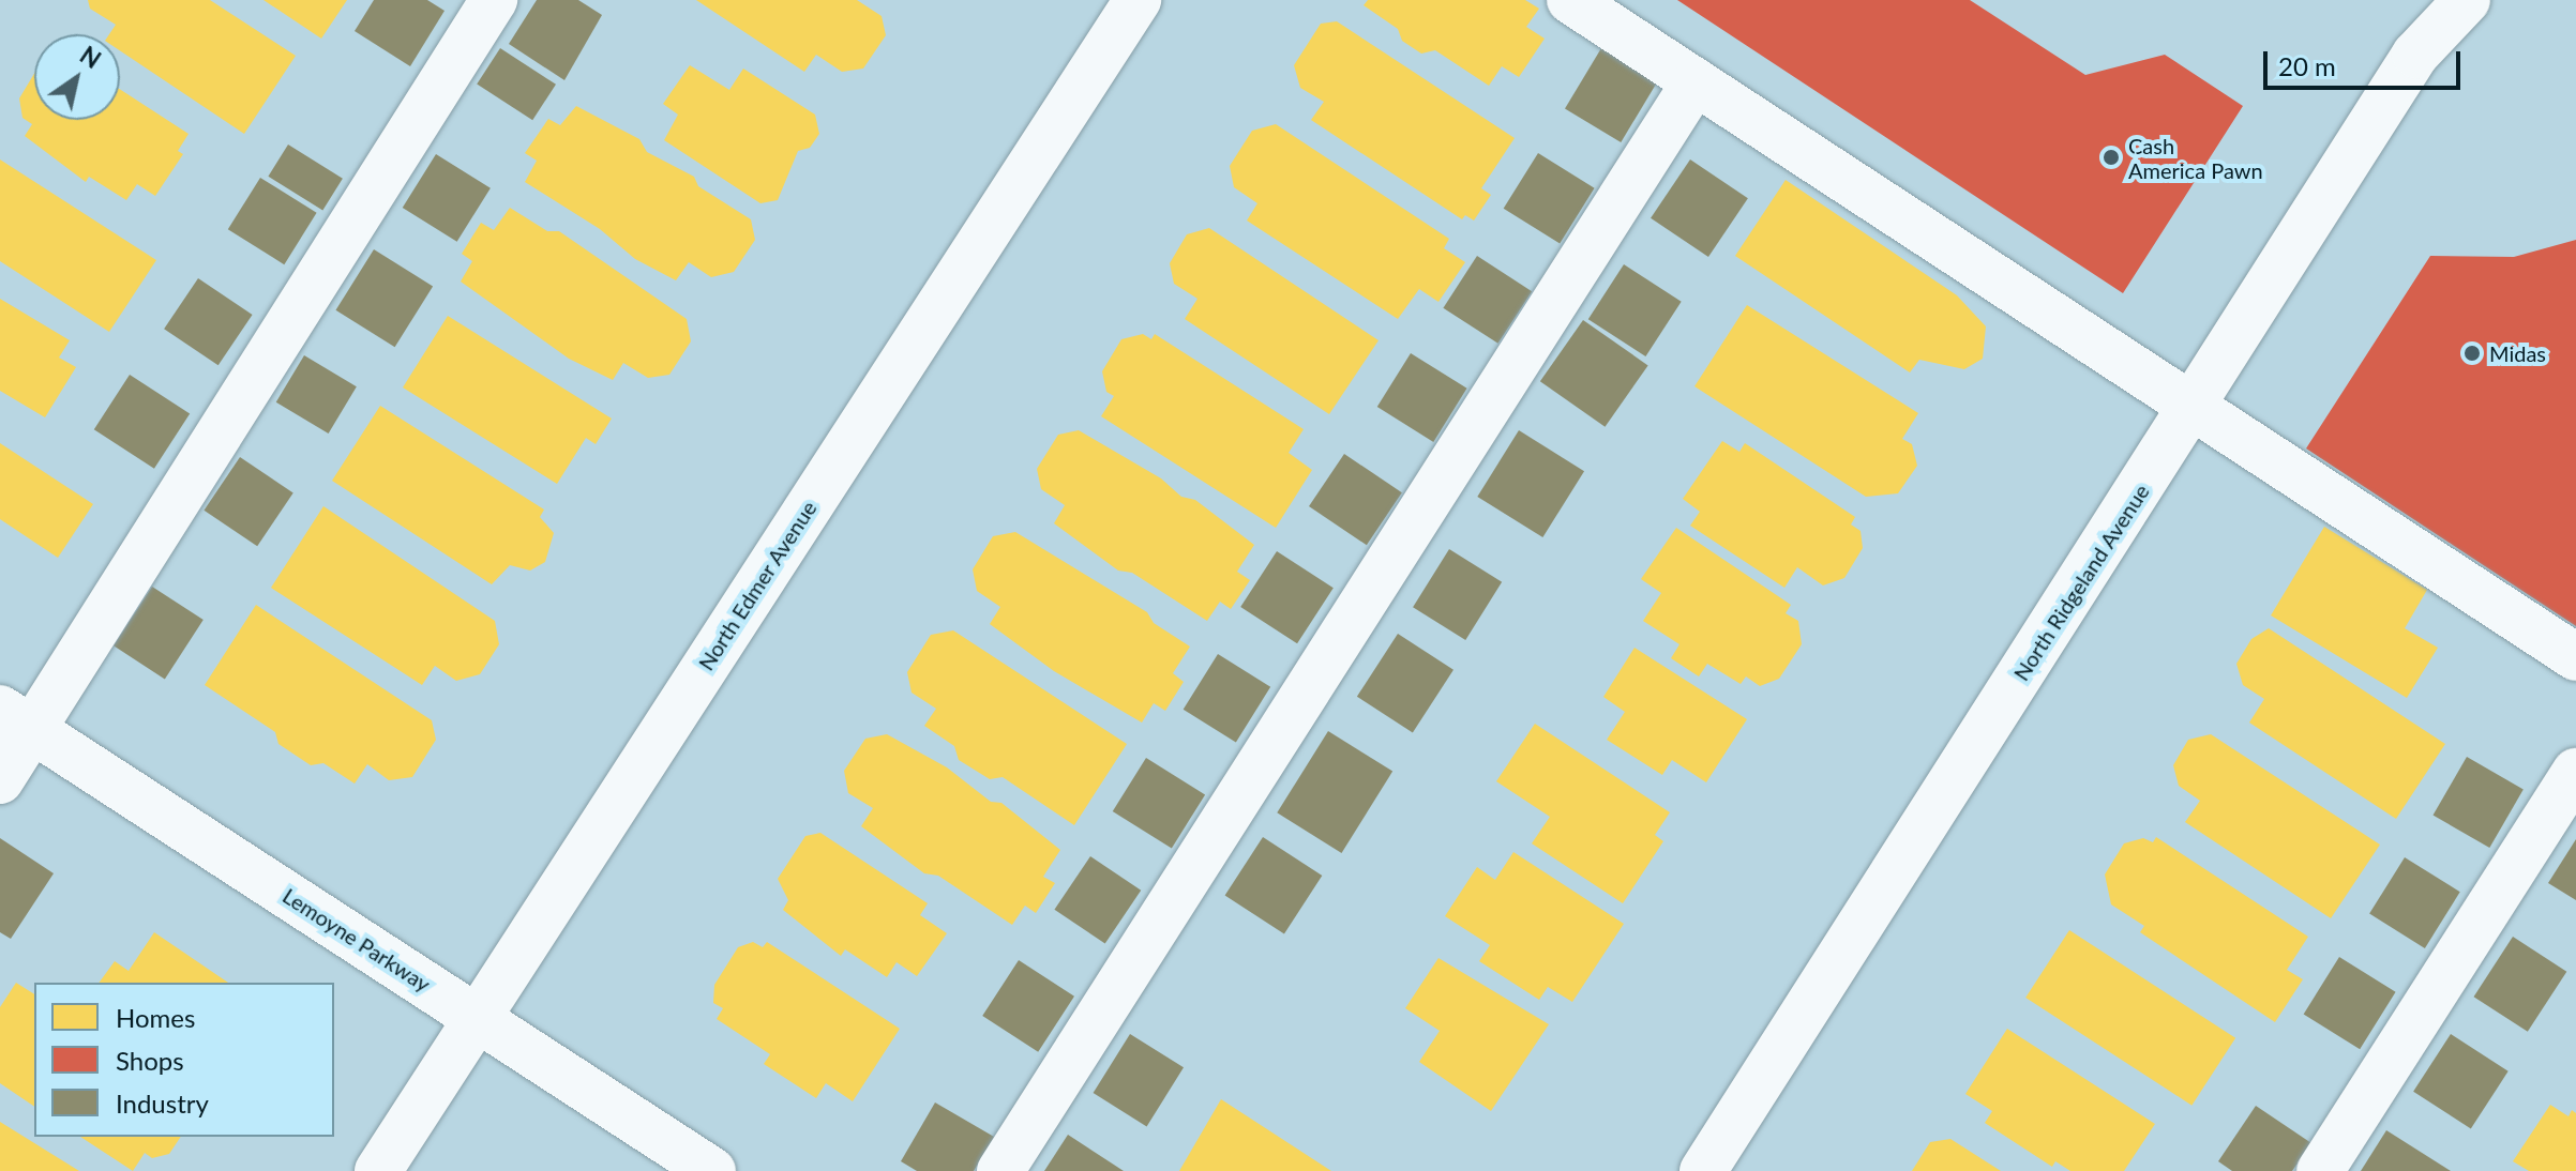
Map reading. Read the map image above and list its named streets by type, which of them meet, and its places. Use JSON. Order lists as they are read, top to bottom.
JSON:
{
  "streets": {
    "street": ["North Ridgeland Avenue", "North Edmer Avenue", "Lemoyne Parkway"]
  },
  "crossings": [
    ["North Edmer Avenue", "Lemoyne Parkway"]
  ],
  "places": ["Cash America Pawn", "Midas"],
  "legend": ["Homes", "Shops", "Industry"],
  "scale_bar": "20 m",
  "north": "top right"
}
